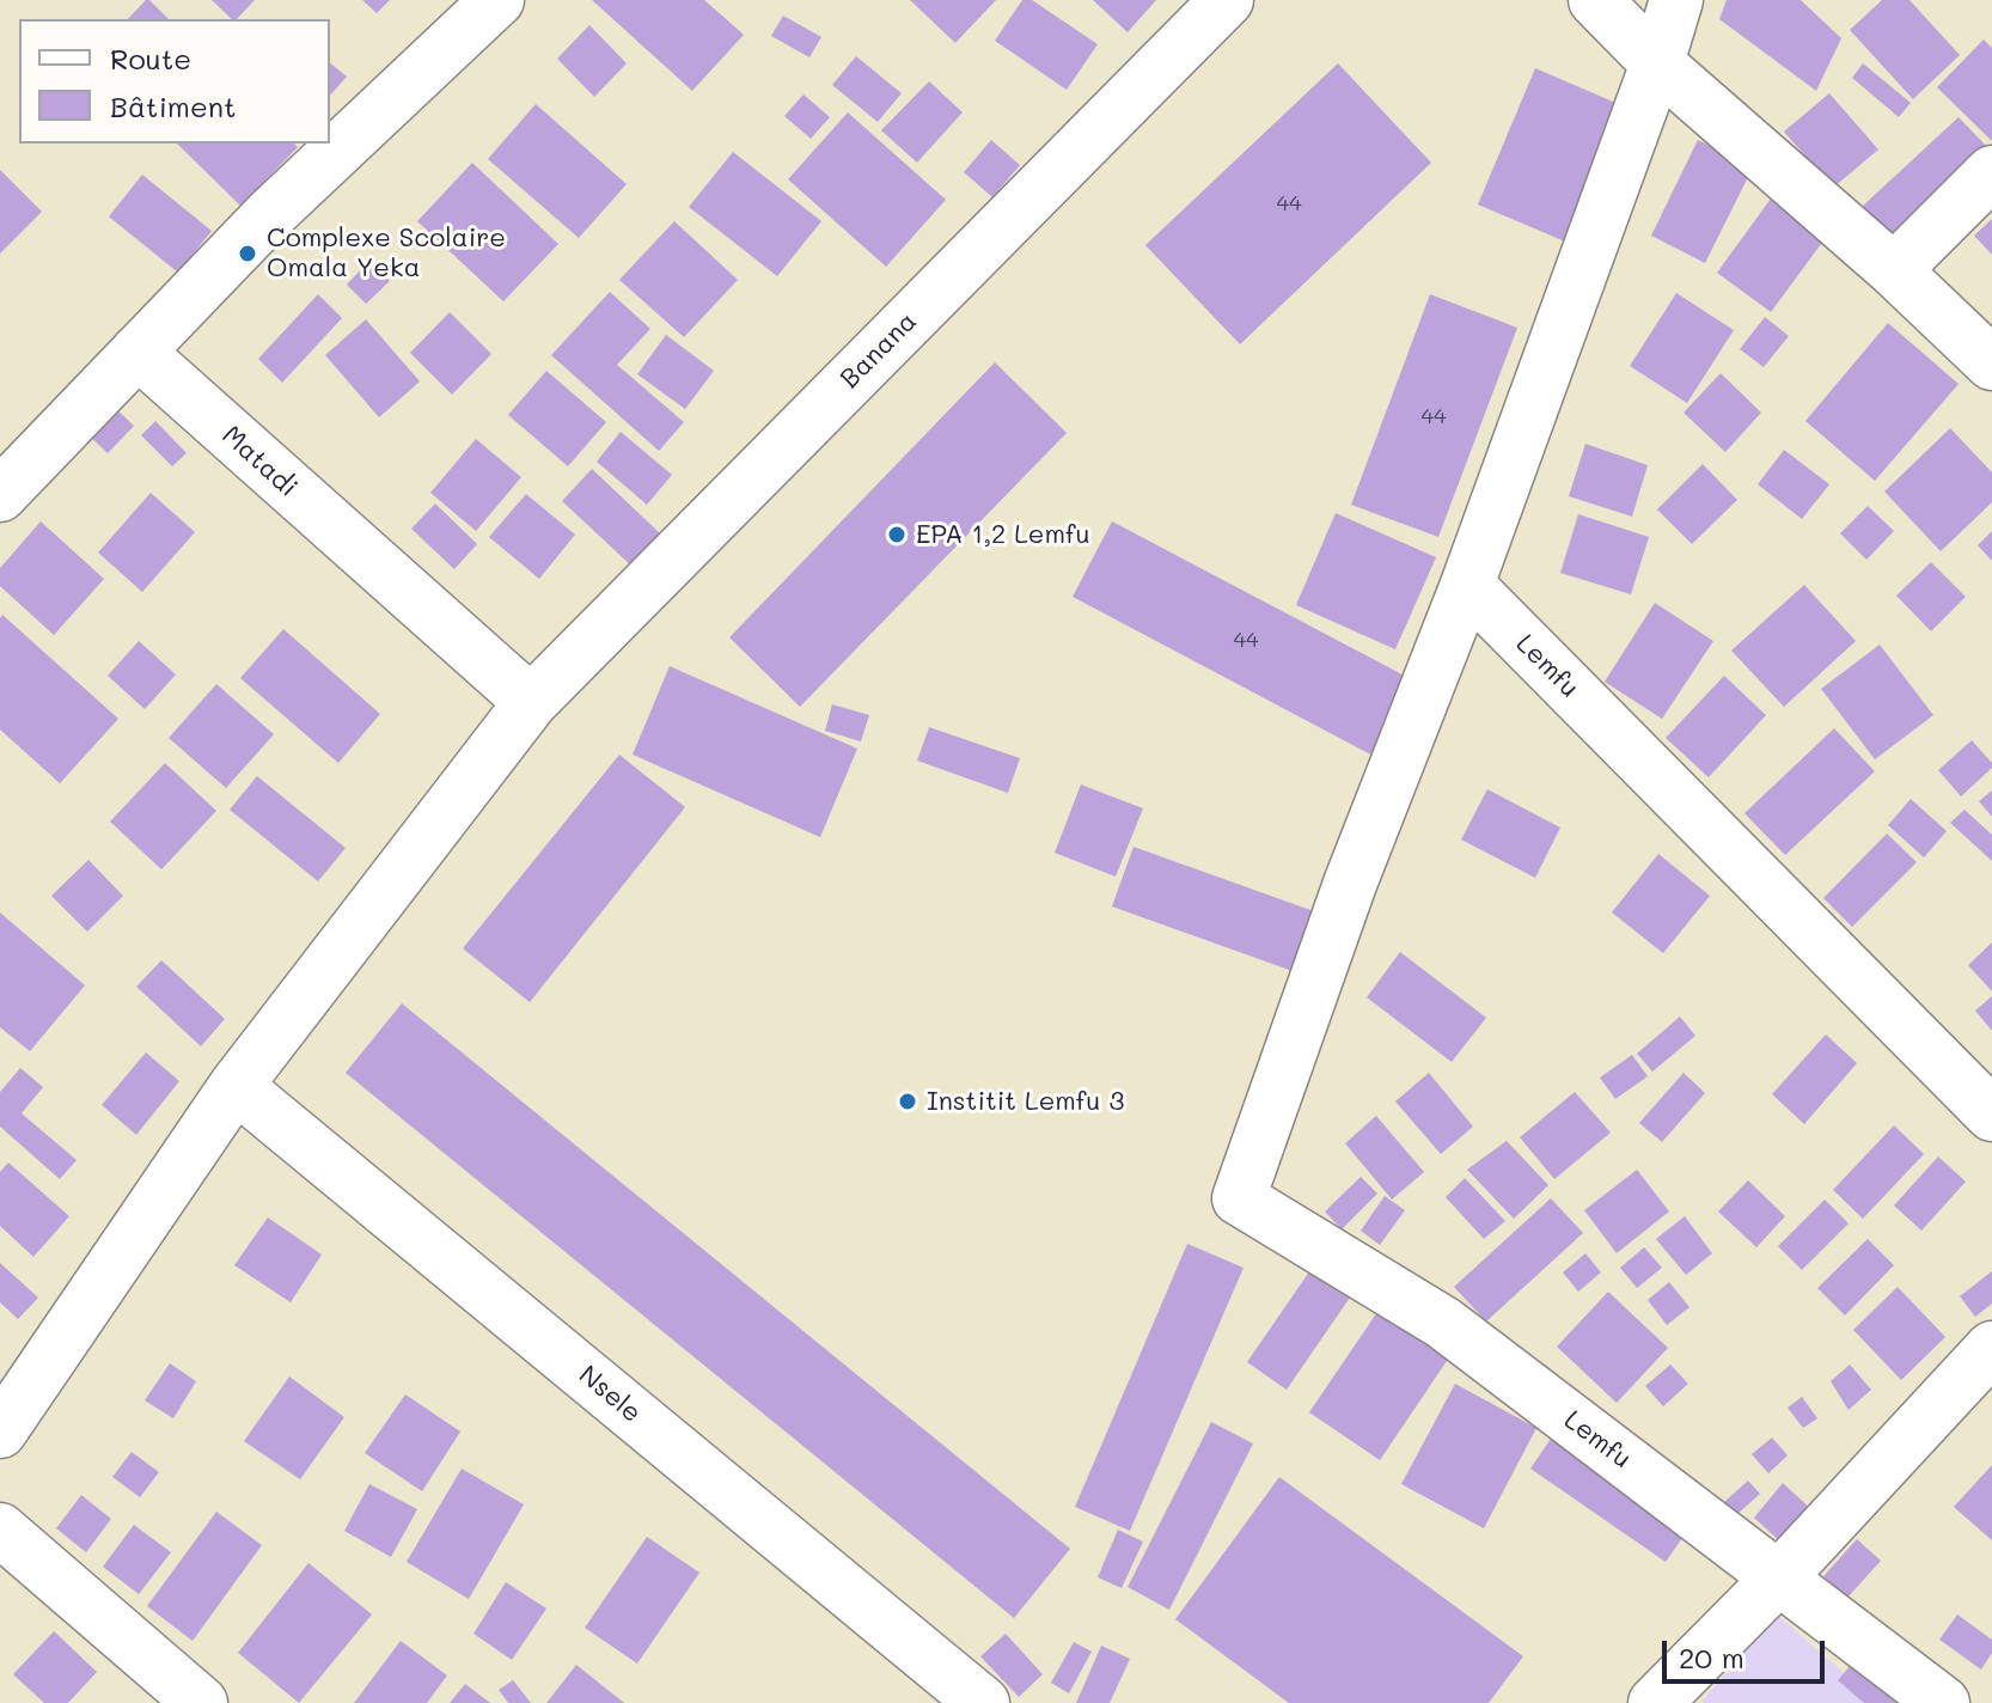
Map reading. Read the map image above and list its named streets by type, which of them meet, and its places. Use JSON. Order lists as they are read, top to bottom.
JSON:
{
  "streets": {
    "street": [
      "Banana",
      "Matadi",
      "Lemfu",
      "Nsele"
    ]
  },
  "crossings": [
    ["Banana", "Matadi"],
    ["Banana", "Nsele"]
  ],
  "places": ["Complexe Scolaire Omala Yeka", "EPA 1,2 Lemfu", "Institit Lemfu 3"],
  "house_numbers": ["44", "44", "44"],
  "legend": ["Route", "Bâtiment"],
  "scale_bar": "20 m"
}
